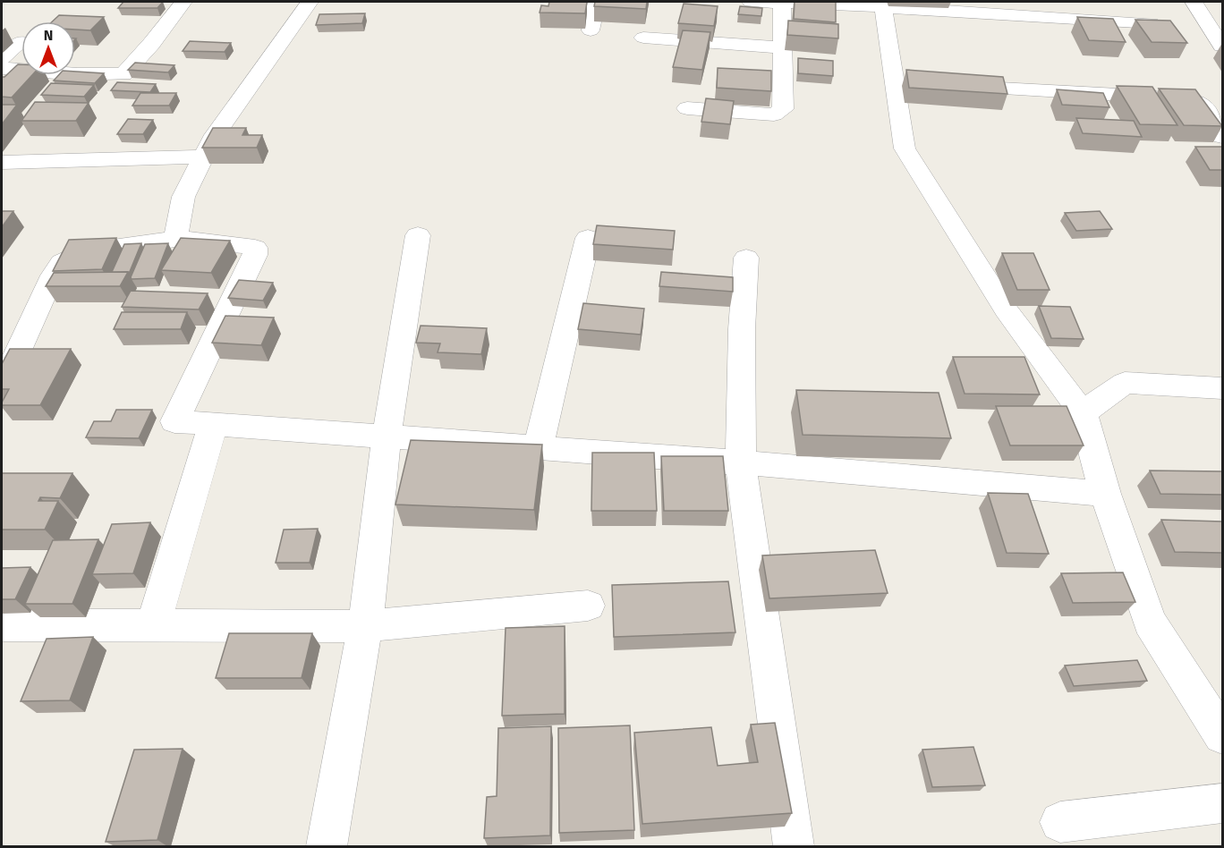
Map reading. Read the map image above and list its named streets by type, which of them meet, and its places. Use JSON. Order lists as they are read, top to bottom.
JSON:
{
  "north": "top"
}
